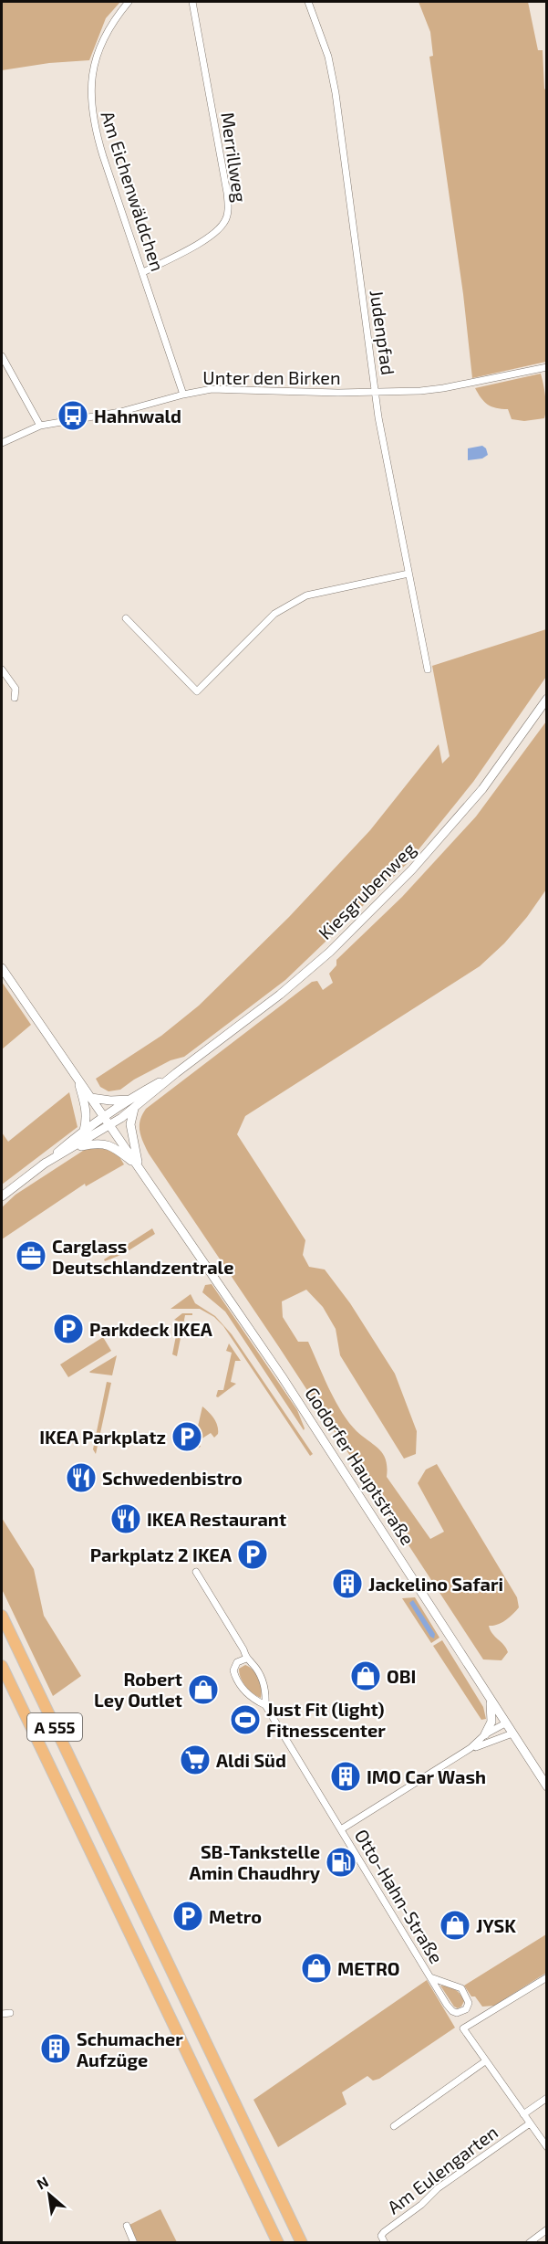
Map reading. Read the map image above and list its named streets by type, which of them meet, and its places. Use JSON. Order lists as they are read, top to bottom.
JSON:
{
  "streets": {
    "highway": ["A 555"],
    "main road": ["Kiesgrubenweg", "Godorfer Hauptstraße"],
    "street": [
      "Merrillweg",
      "Am Eichenwäldchen",
      "Judenpfad",
      "Unter den Birken",
      "Otto-Hahn-Straße",
      "Am Eulengarten"
    ]
  },
  "crossings": [
    ["Merrillweg", "Am Eichenwäldchen"],
    ["Am Eichenwäldchen", "Unter den Birken"],
    ["Judenpfad", "Unter den Birken"],
    ["Kiesgrubenweg", "Godorfer Hauptstraße"],
    ["Godorfer Hauptstraße", "Otto-Hahn-Straße"]
  ],
  "places": {
    "bus stop": ["Hahnwald"],
    "office": ["Carglass Deutschlandzentrale"],
    "parking": [
      "Parkdeck IKEA",
      "IKEA Parkplatz",
      "Parkplatz 2 IKEA",
      "Metro"
    ],
    "restaurant": ["Schwedenbistro", "IKEA Restaurant"],
    "building": ["Jackelino Safari", "IMO Car Wash", "Schumacher Aufzüge"],
    "shop": [
      "OBI",
      "Robert Ley Outlet",
      "JYSK",
      "METRO"
    ],
    "sports": ["Just Fit (light) Fitnesscenter"],
    "supermarket": ["Aldi Süd"],
    "fuel station": ["SB-Tankstelle Amin Chaudhry"]
  },
  "north": "top left"
}
